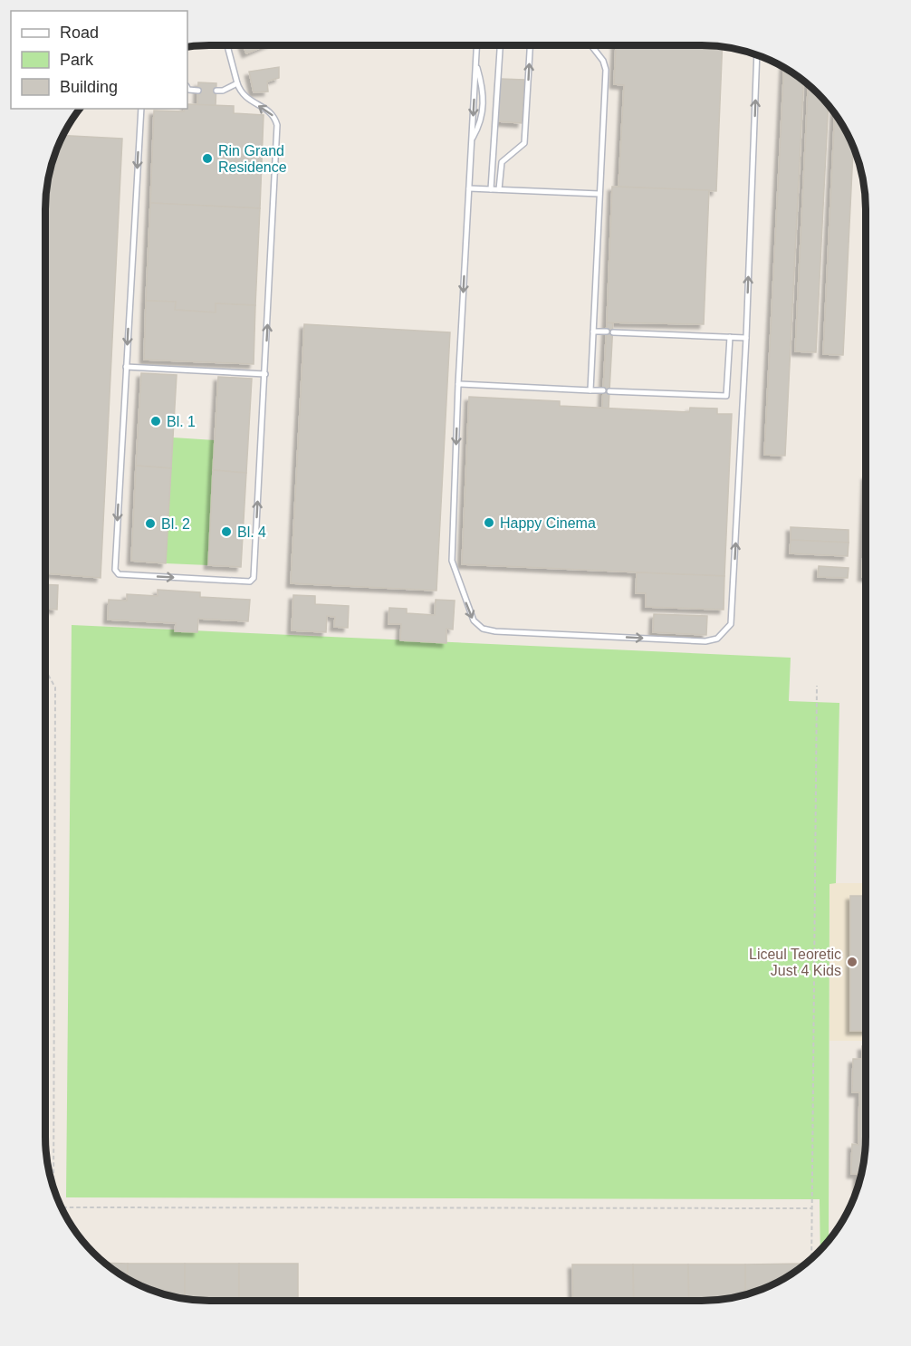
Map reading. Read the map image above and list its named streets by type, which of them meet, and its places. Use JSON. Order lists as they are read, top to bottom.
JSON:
{
  "places": [
    "Rin Grand Residence",
    "Bl. 1",
    "Happy Cinema",
    "Bl. 2",
    "Bl. 4",
    "Liceul Teoretic Just 4 Kids"
  ],
  "legend": ["Road", "Park", "Building"]
}
